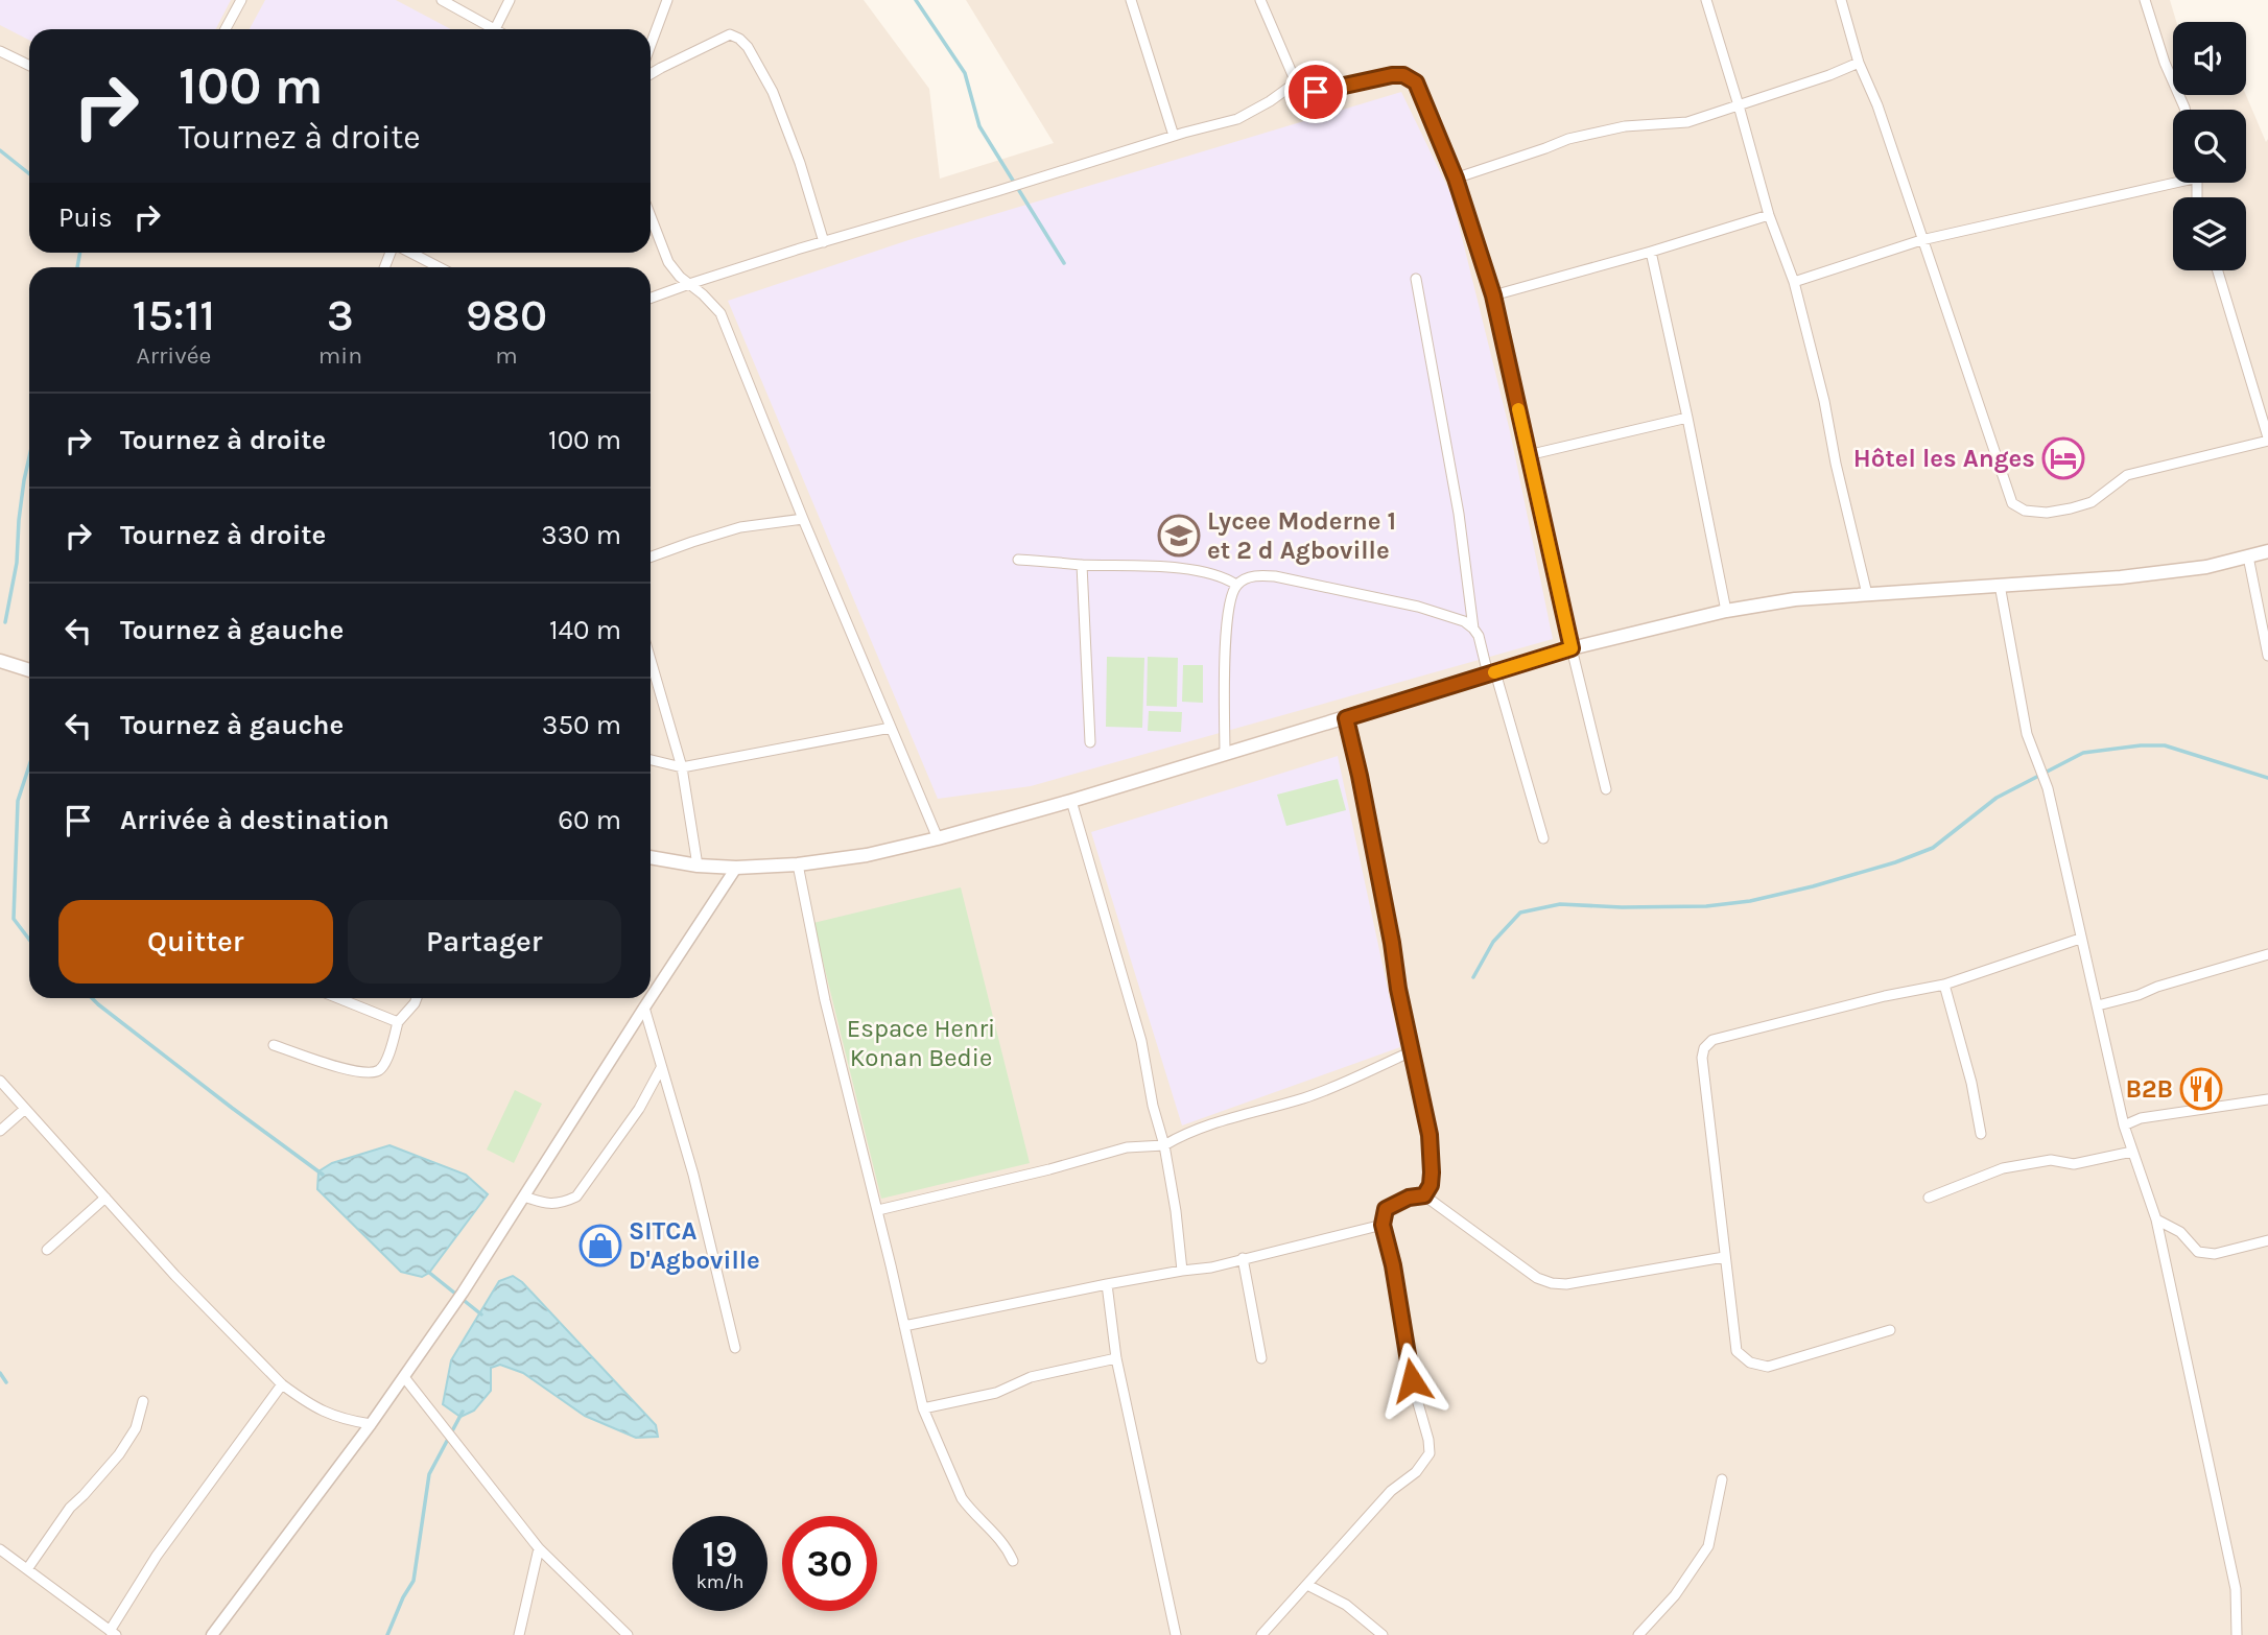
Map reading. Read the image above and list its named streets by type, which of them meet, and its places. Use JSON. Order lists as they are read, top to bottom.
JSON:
{
  "parks": ["Espace Henri Konan Bedie"],
  "places": {
    "hotel": ["Hôtel les Anges"],
    "school or university": ["Lycee Moderne 1 et 2 d Agboville"],
    "restaurant": ["B2B"],
    "shop": ["SITCA D'Agboville"]
  },
  "page": {
    "turn": ["100 m", "Tournez à droite"],
    "then": "Puis",
    "eta": [
      "15:11",
      "Arrivée",
      "3",
      "min",
      "980",
      "m"
    ],
    "list": [
      {
        "name": "Tournez à droite",
        "value": "100 m"
      },
      {
        "name": "Tournez à droite",
        "value": "330 m"
      },
      {
        "name": "Tournez à gauche",
        "value": "140 m"
      },
      {
        "name": "Tournez à gauche",
        "value": "350 m"
      },
      {
        "name": "Arrivée à destination",
        "value": "60 m"
      }
    ],
    "buttons": ["Quitter", "Partager"],
    "speed": "19 km/h",
    "limit": "30"
  }
}
